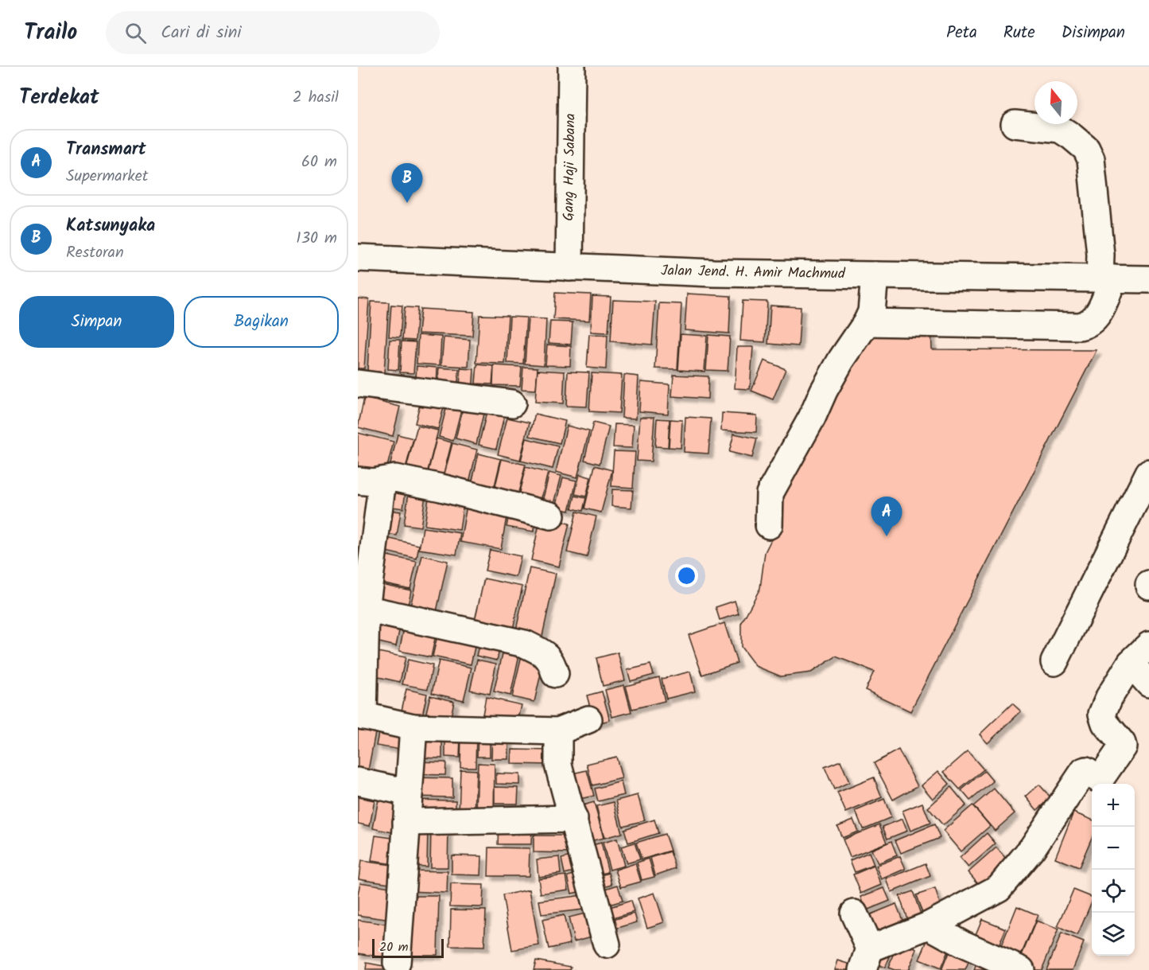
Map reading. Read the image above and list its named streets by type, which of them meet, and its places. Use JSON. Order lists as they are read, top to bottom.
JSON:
{
  "streets": {
    "main road": ["Gang Haji Sabana", "Jalan Jend. H. Amir Machmud"]
  },
  "crossings": [
    ["Gang Haji Sabana", "Jalan Jend. H. Amir Machmud"]
  ],
  "scale_bar": "20 m",
  "north": "top",
  "page": {
    "header": "Trailo",
    "search": "Cari di sini",
    "nav": ["Peta", "Rute", "Disimpan"],
    "heading": ["Terdekat", "2 hasil"],
    "list": [
      {
        "mark": "A",
        "name": "Transmart",
        "note": "Supermarket",
        "value": "60 m"
      },
      {
        "mark": "B",
        "name": "Katsunyaka",
        "note": "Restoran",
        "value": "130 m"
      }
    ],
    "pins": ["B", "A"],
    "buttons": ["Simpan", "Bagikan"],
    "map_buttons": ["+", "−"],
    "scale": "20 m"
  }
}
